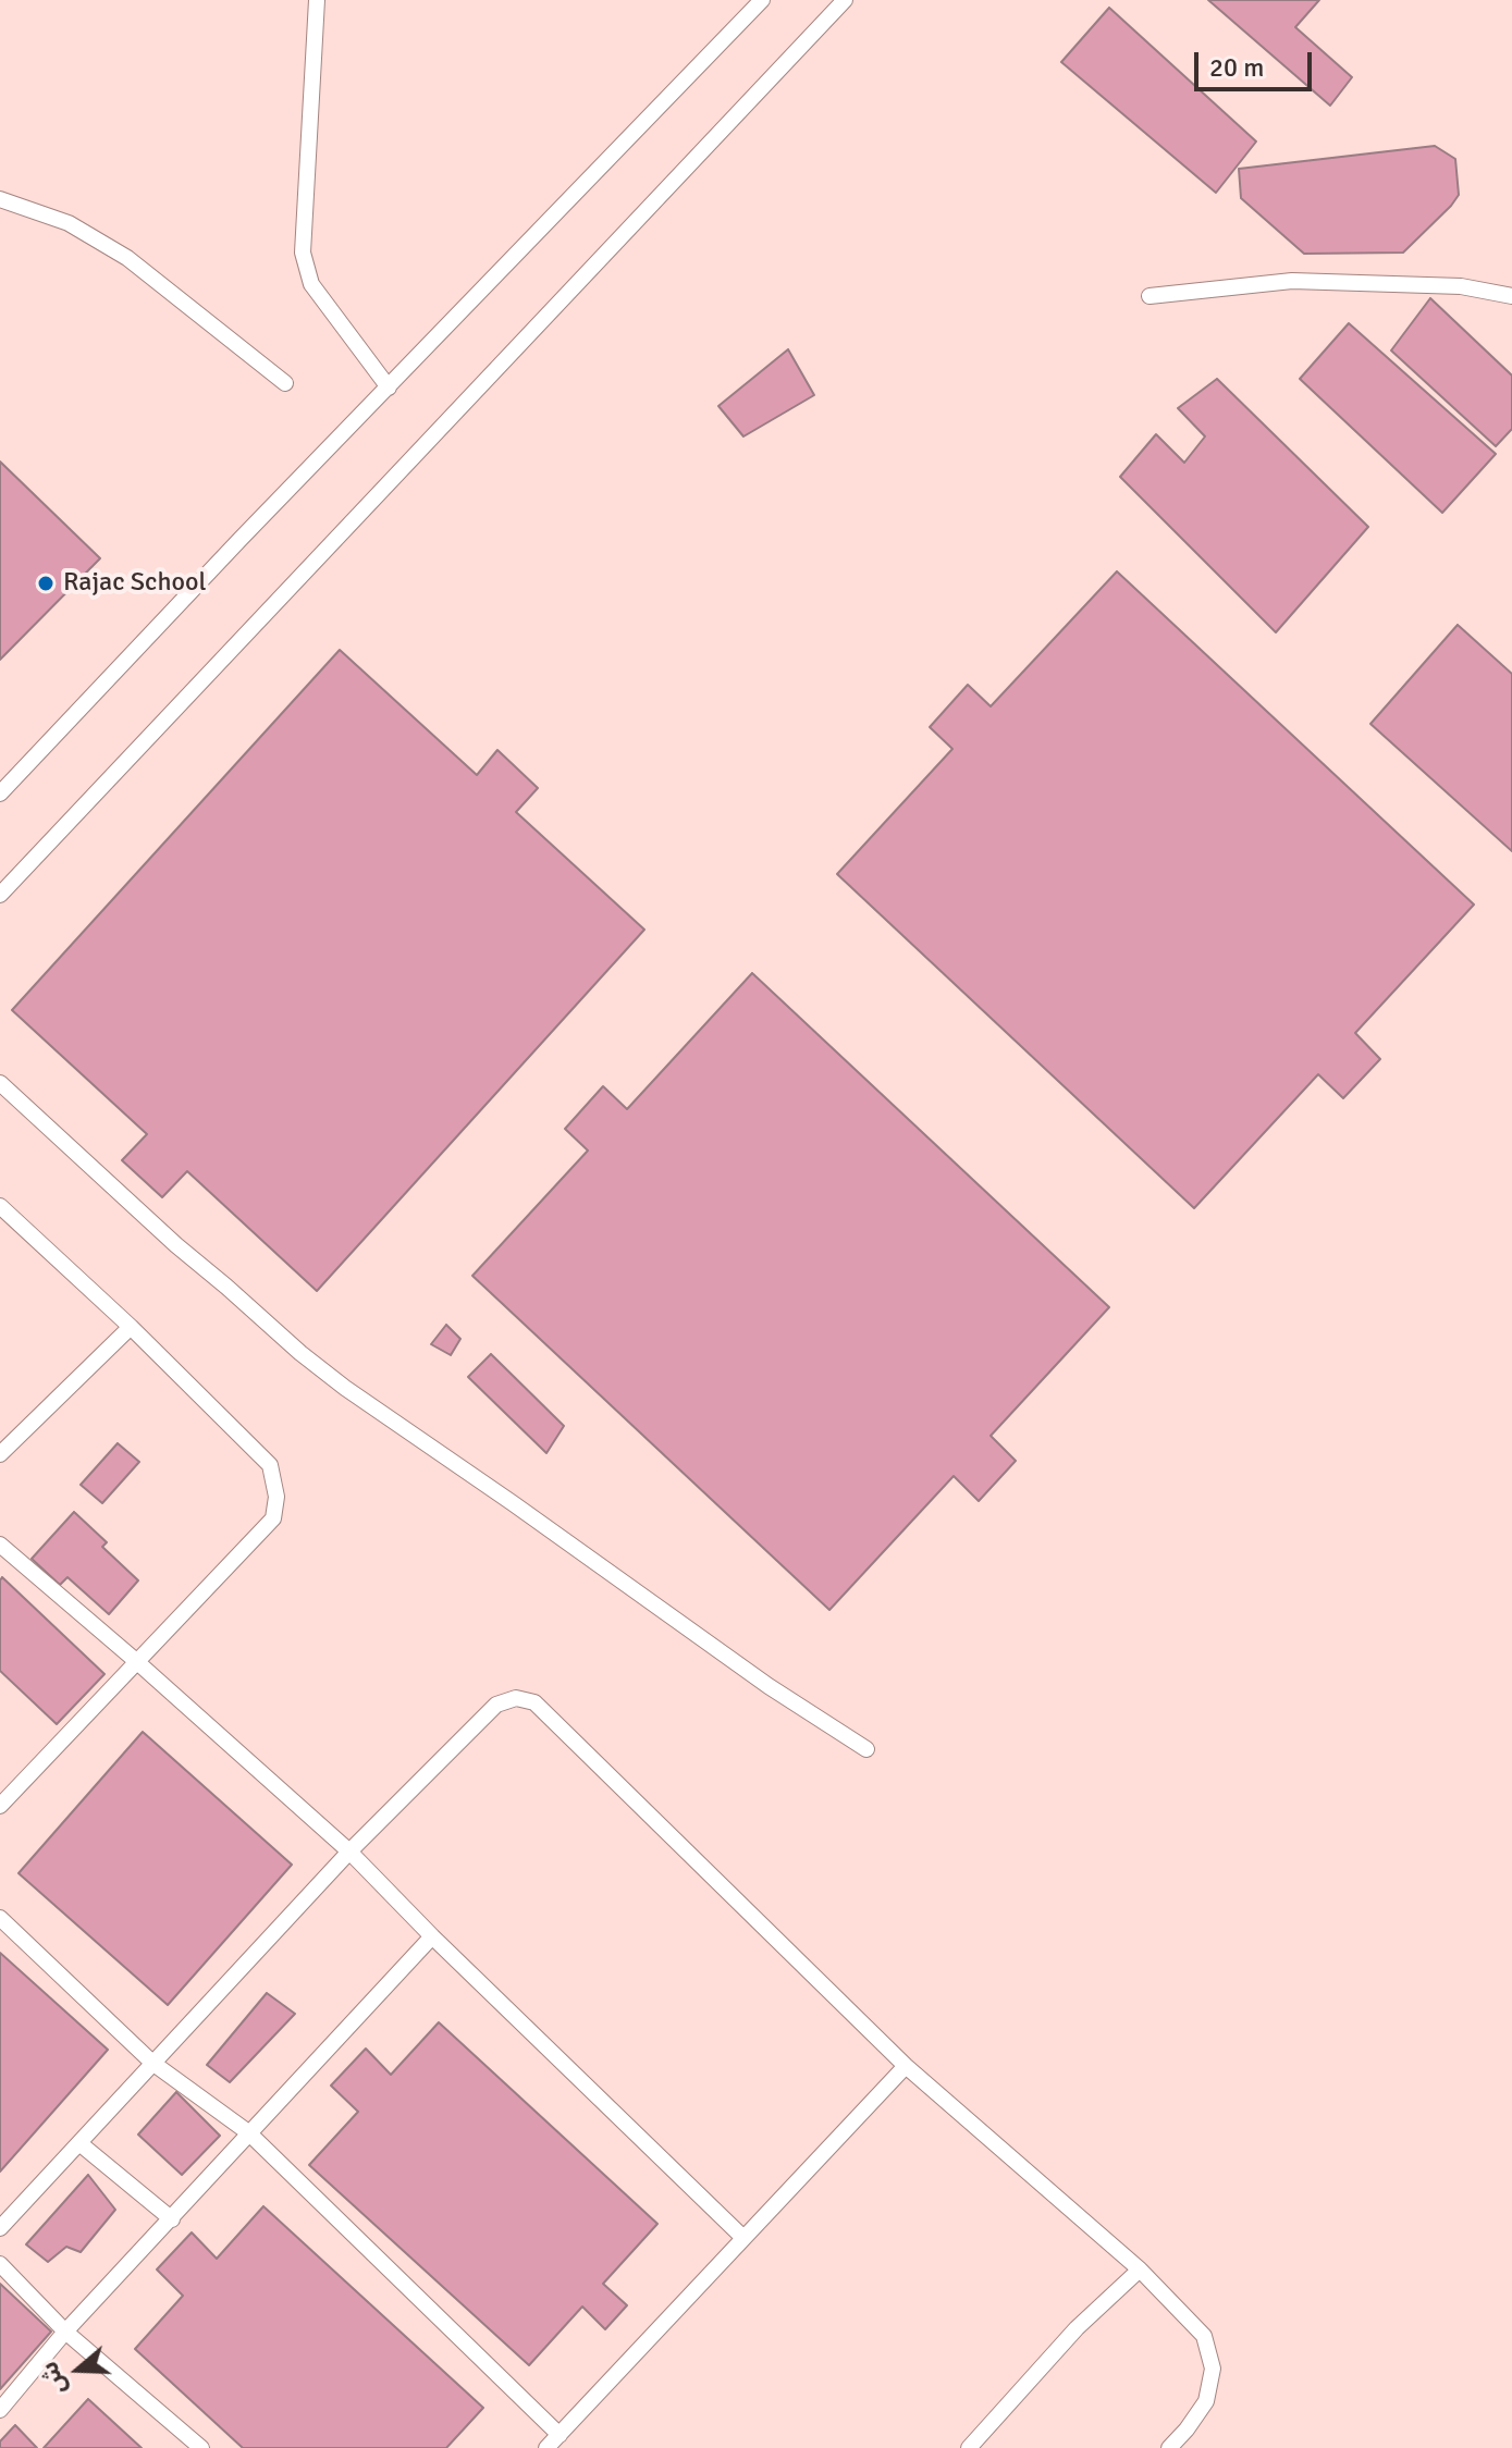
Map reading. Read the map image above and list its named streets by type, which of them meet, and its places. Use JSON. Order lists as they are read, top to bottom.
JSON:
{
  "places": ["Rajac School"],
  "scale_bar": "20 m",
  "north": "left"
}
